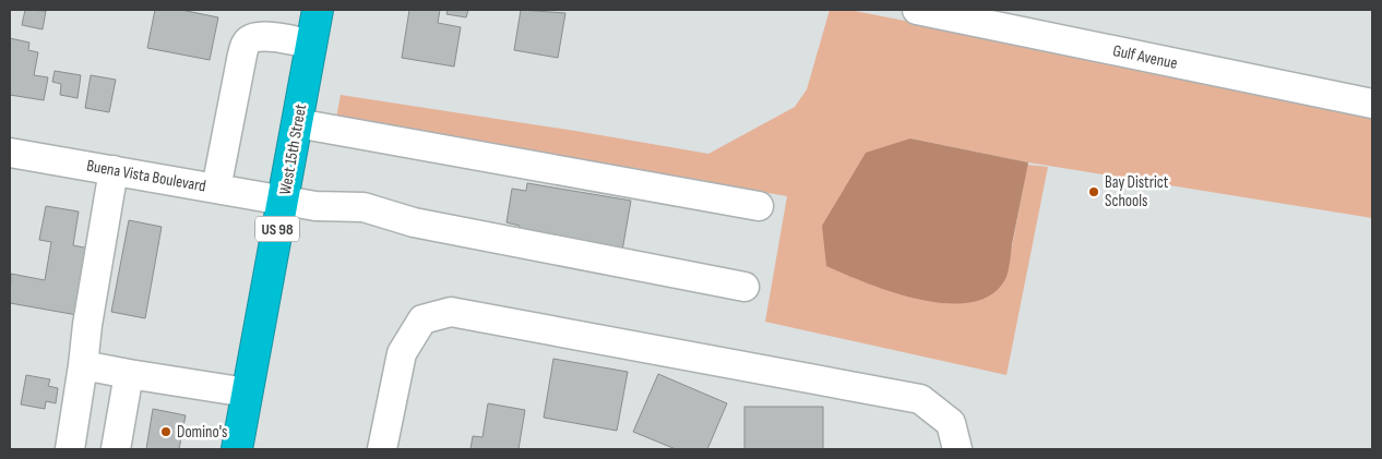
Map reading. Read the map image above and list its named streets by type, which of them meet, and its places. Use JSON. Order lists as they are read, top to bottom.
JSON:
{
  "streets": {
    "highway": ["West 15th Street", "US 98"],
    "street": ["Gulf Avenue", "Buena Vista Boulevard"]
  },
  "crossings": [
    ["West 15th Street", "Buena Vista Boulevard"]
  ],
  "places": ["Bay District Schools", "Domino's"]
}
